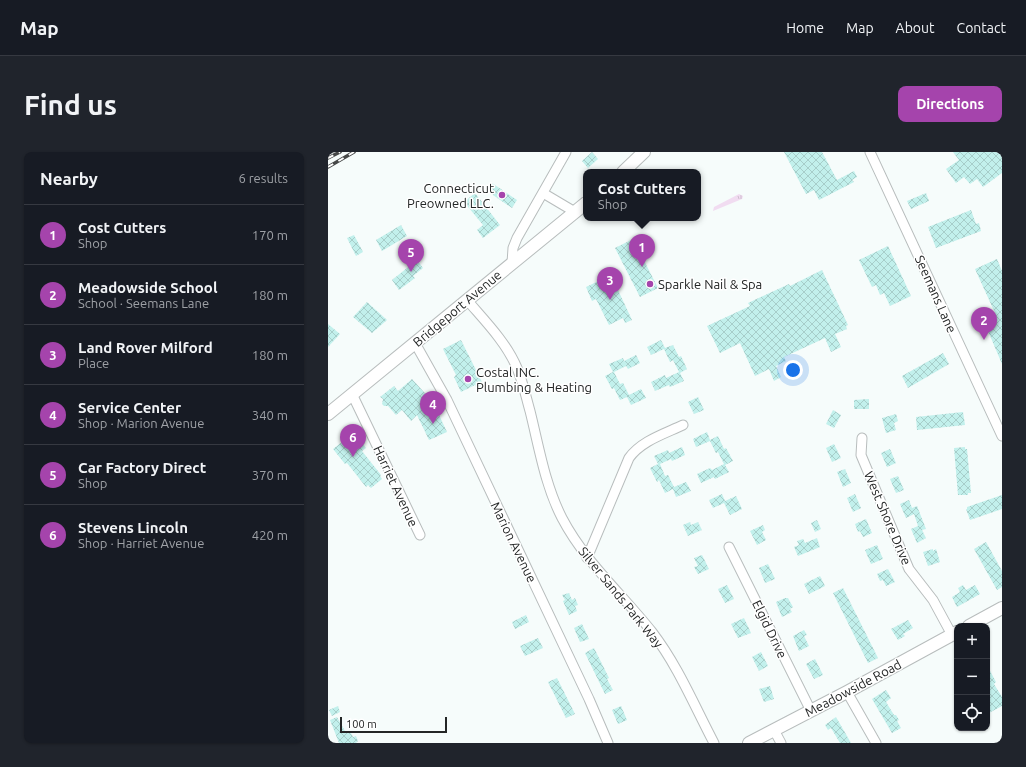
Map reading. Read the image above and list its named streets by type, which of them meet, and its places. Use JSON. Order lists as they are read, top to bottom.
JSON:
{
  "streets": {
    "main road": ["Bridgeport Avenue", "Meadowside Road"],
    "street": [
      "Seemans Lane",
      "Harriet Avenue",
      "West Shore Drive",
      "Marion Avenue",
      "Silver Sands Park Way",
      "Elgid Drive"
    ]
  },
  "crossings": [
    ["Bridgeport Avenue", "Harriet Avenue"],
    ["Bridgeport Avenue", "Marion Avenue"],
    ["Bridgeport Avenue", "Silver Sands Park Way"],
    ["Elgid Drive", "Meadowside Road"]
  ],
  "places": ["Connecticut Preowned LLC.", "Sparkle Nail & Spa", "Costal INC. Plumbing & Heating"],
  "scale_bar": "100 m",
  "page": {
    "header": "Map",
    "nav": [
      "Home",
      "Map",
      "About",
      "Contact"
    ],
    "buttons": "Directions",
    "title": "Find us",
    "heading": ["Nearby", "6 results"],
    "popup": ["Cost Cutters", "Shop"],
    "list": [
      {
        "mark": "1",
        "name": "Cost Cutters",
        "note": "Shop",
        "value": "170 m"
      },
      {
        "mark": "2",
        "name": "Meadowside School",
        "note": "School · Seemans Lane",
        "value": "180 m"
      },
      {
        "mark": "3",
        "name": "Land Rover Milford",
        "note": "Place",
        "value": "180 m"
      },
      {
        "mark": "4",
        "name": "Service Center",
        "note": "Shop · Marion Avenue",
        "value": "340 m"
      },
      {
        "mark": "5",
        "name": "Car Factory Direct",
        "note": "Shop",
        "value": "370 m"
      },
      {
        "mark": "6",
        "name": "Stevens Lincoln",
        "note": "Shop · Harriet Avenue",
        "value": "420 m"
      }
    ],
    "pins": [
      "1",
      "5",
      "3",
      "2",
      "4",
      "6"
    ],
    "map_buttons": ["+", "−"],
    "scale": "100 m"
  }
}
